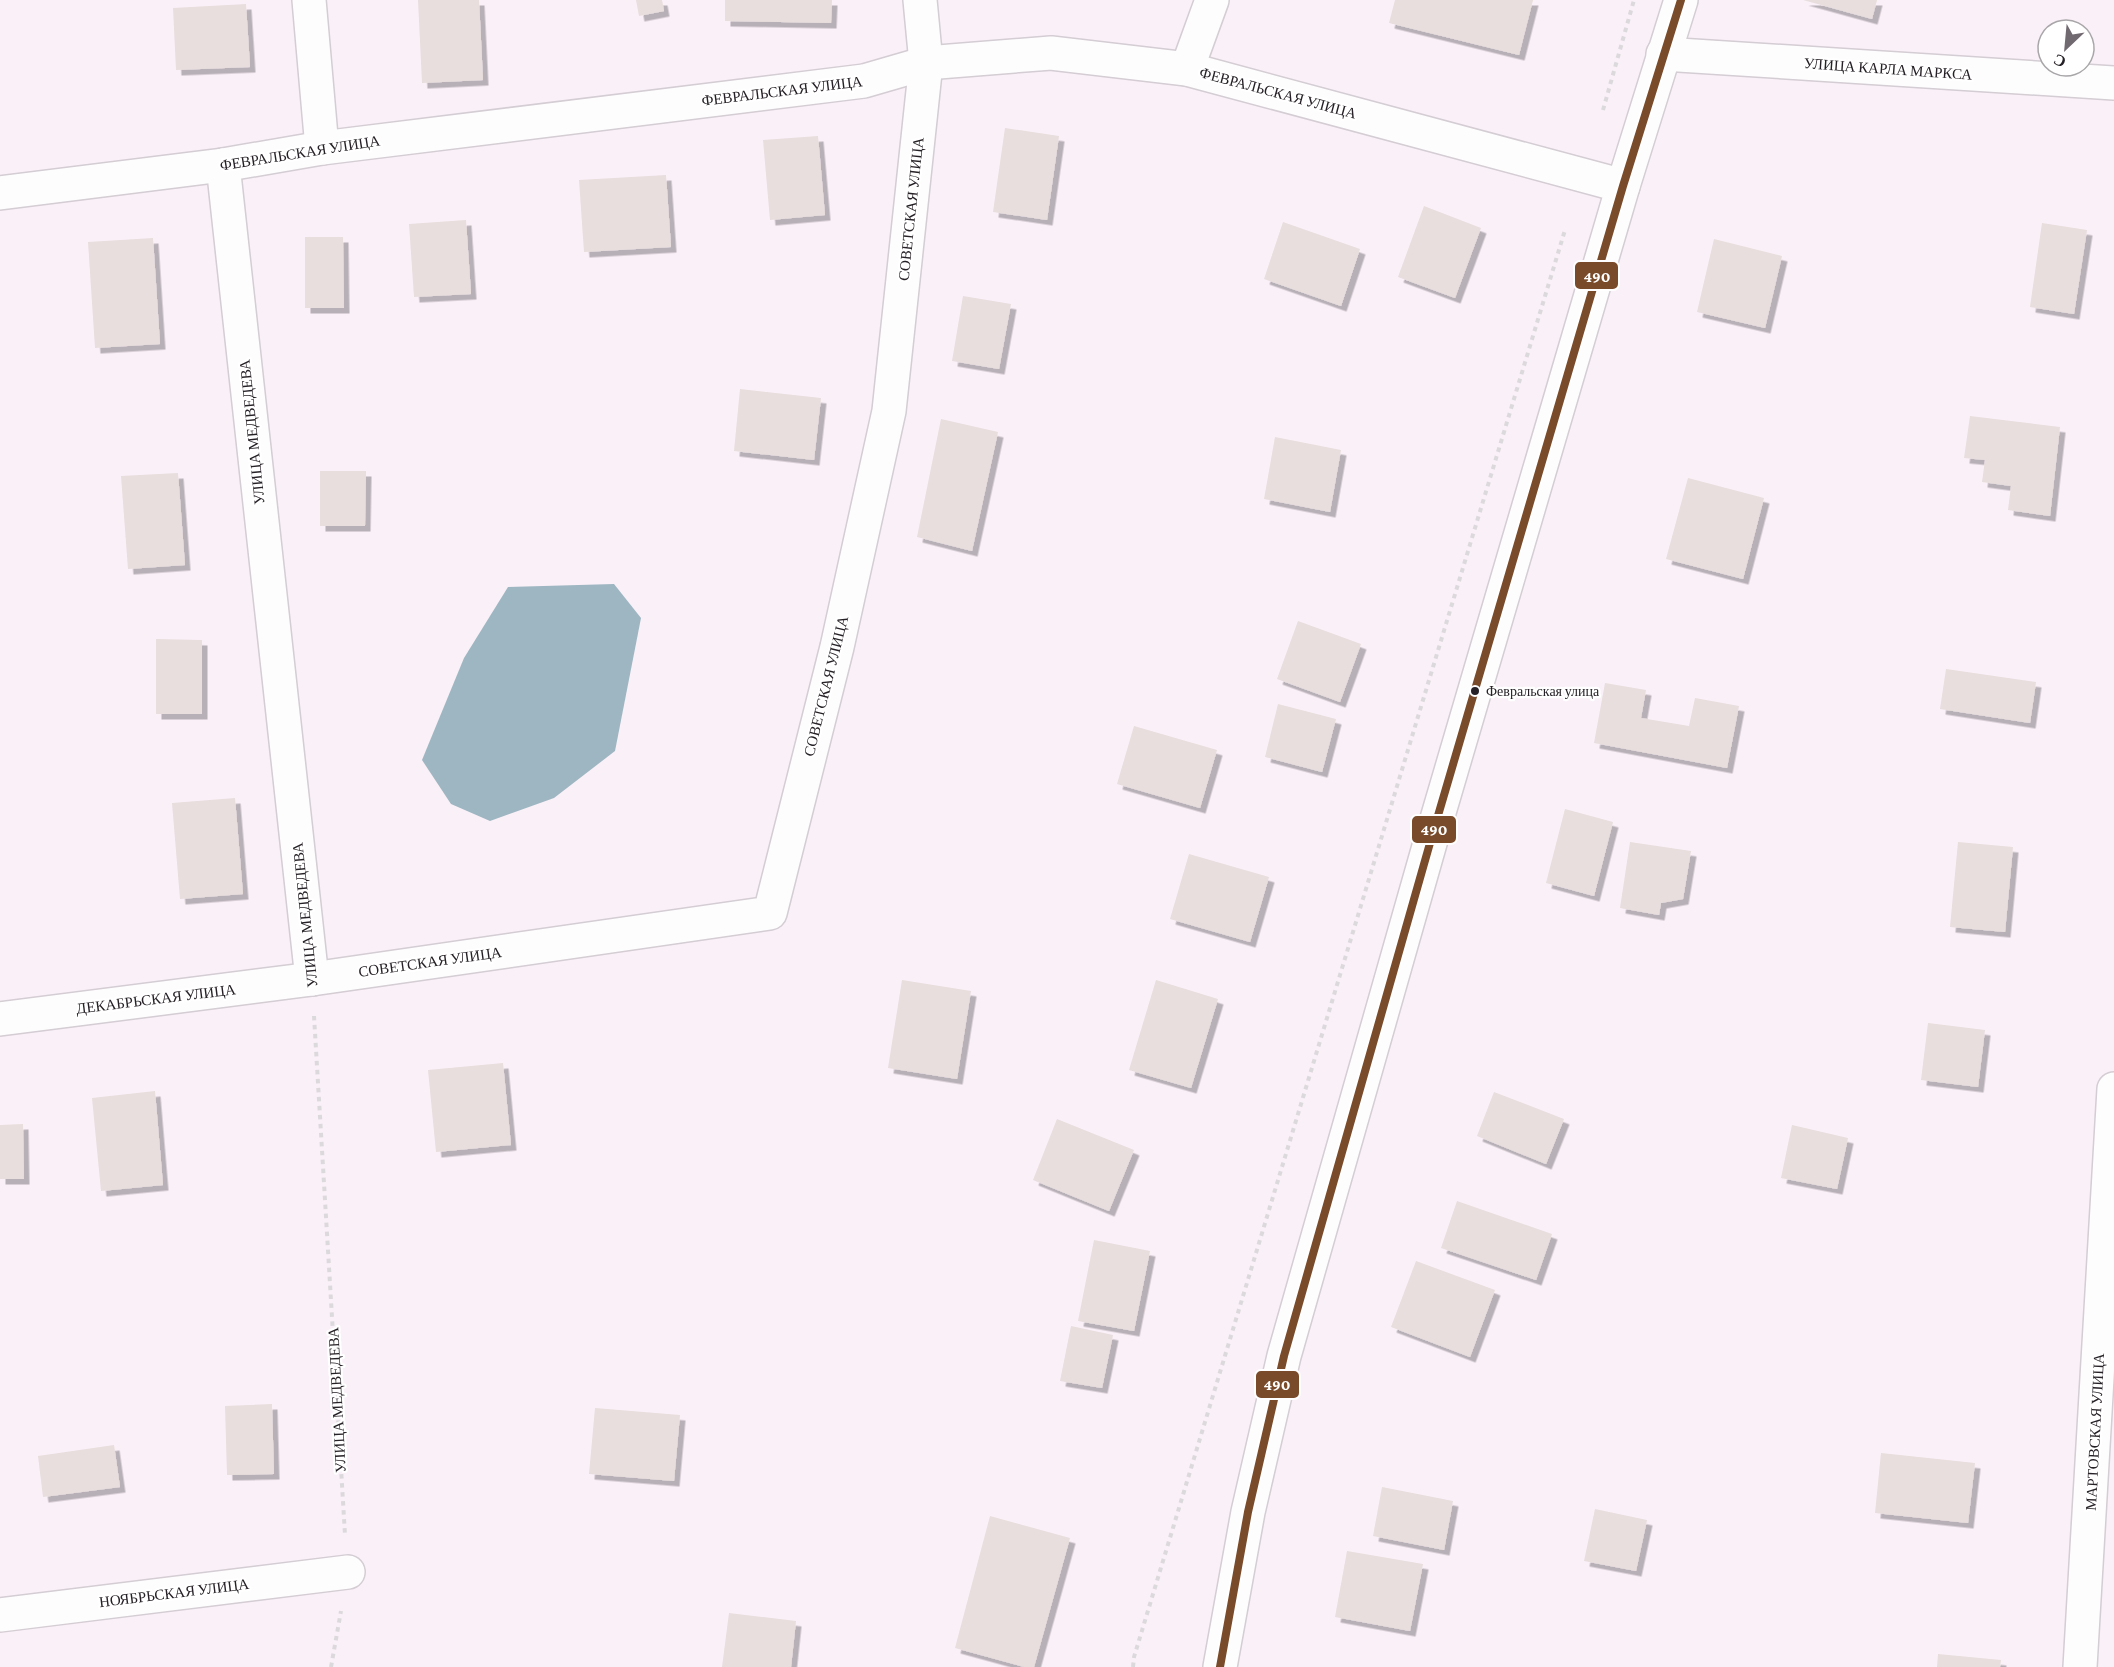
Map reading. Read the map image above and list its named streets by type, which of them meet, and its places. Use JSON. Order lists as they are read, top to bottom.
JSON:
{
  "streets": {
    "street": [
      "УЛИЦА КАРЛА МАРКСА",
      "ФЕВРАЛЬСКАЯ УЛИЦА",
      "СОВЕТСКАЯ УЛИЦА",
      "УЛИЦА МЕДВЕДЕВА",
      "ДЕКАБРЬСКАЯ УЛИЦА",
      "МАРТОВСКАЯ УЛИЦА",
      "НОЯБРЬСКАЯ УЛИЦА"
    ]
  },
  "crossings": [
    ["ФЕВРАЛЬСКАЯ УЛИЦА", "СОВЕТСКАЯ УЛИЦА"],
    ["ФЕВРАЛЬСКАЯ УЛИЦА", "УЛИЦА МЕДВЕДЕВА"],
    ["СОВЕТСКАЯ УЛИЦА", "УЛИЦА МЕДВЕДЕВА"],
    ["СОВЕТСКАЯ УЛИЦА", "ДЕКАБРЬСКАЯ УЛИЦА"],
    ["УЛИЦА МЕДВЕДЕВА", "ДЕКАБРЬСКАЯ УЛИЦА"],
    ["УЛИЦА МЕДВЕДЕВА", "НОЯБРЬСКАЯ УЛИЦА"]
  ],
  "places": ["Февральская улица"],
  "lines": ["transit line 490"],
  "north": "bottom left"
}
